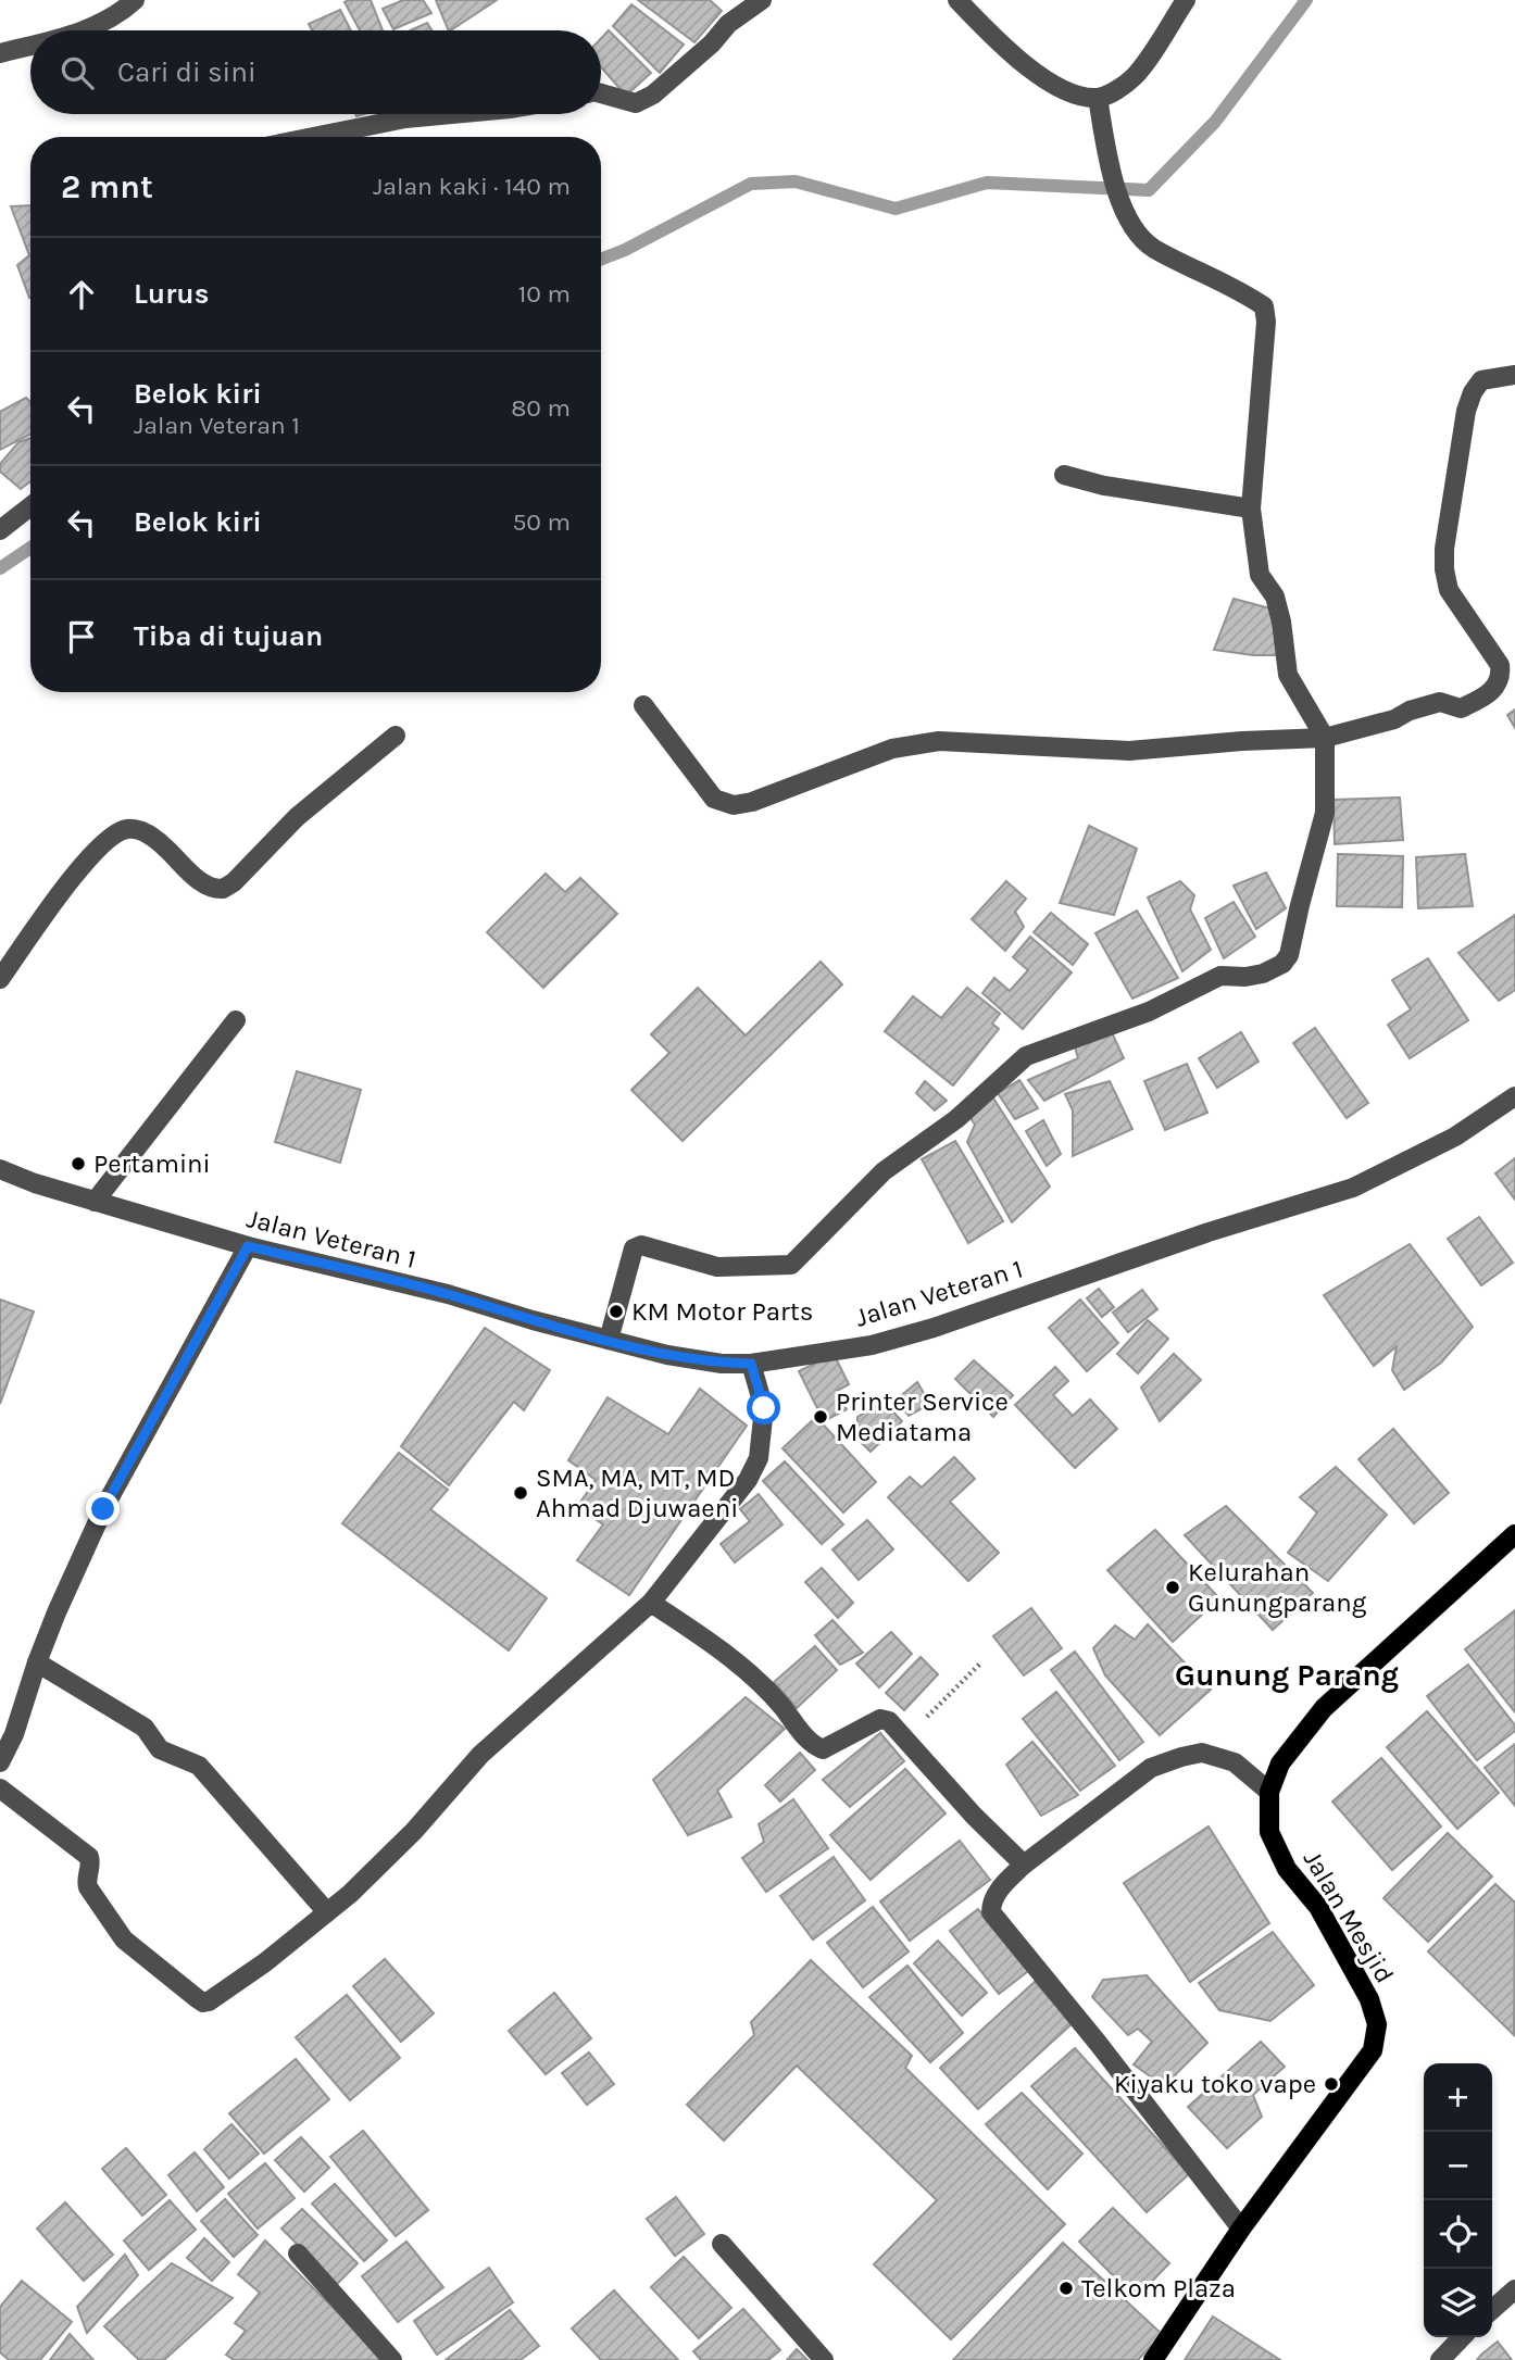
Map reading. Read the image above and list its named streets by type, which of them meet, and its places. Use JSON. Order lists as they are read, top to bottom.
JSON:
{
  "streets": {
    "main road": ["Jalan Mesjid"],
    "street": ["Jalan Veteran 1"]
  },
  "districts": ["Gunung Parang"],
  "places": [
    "Pertamini",
    "KM Motor Parts",
    "Printer Service Mediatama",
    "SMA, MA, MT, MD Ahmad Djuwaeni",
    "Kelurahan Gunungparang",
    "Kiyaku toko vape",
    "Telkom Plaza"
  ],
  "page": {
    "search": "Cari di sini",
    "heading": ["2 mnt", "Jalan kaki · 140 m"],
    "list": [
      ["Lurus", "10 m"],
      ["Belok kiri", "Jalan Veteran 1", "80 m"],
      ["Belok kiri", "50 m"],
      "Tiba di tujuan"
    ],
    "map_buttons": ["+", "−"]
  }
}
